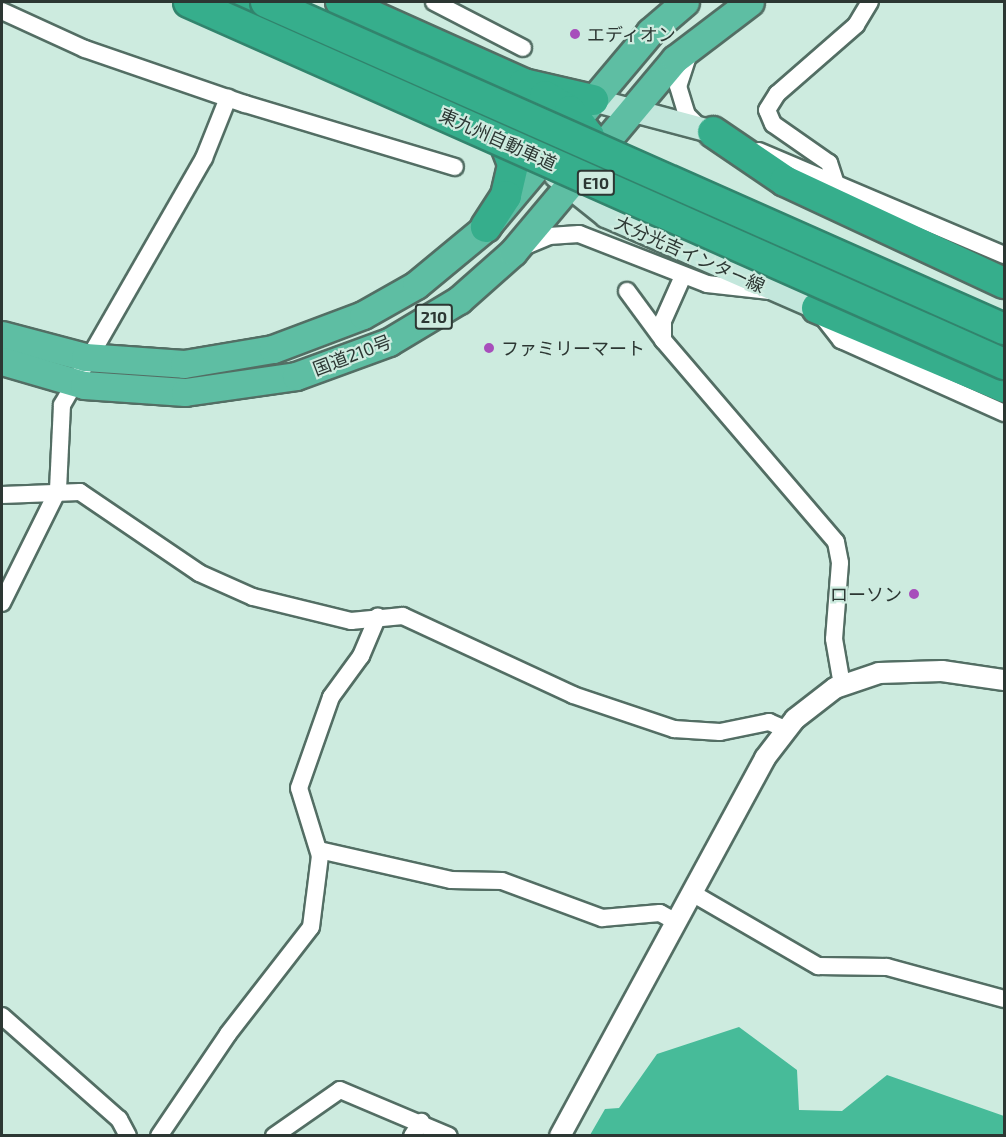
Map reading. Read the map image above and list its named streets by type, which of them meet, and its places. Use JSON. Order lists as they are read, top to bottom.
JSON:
{
  "streets": {
    "highway": [
      "東九州自動車道",
      "E10",
      "210",
      "国道210号"
    ],
    "main road": ["大分光吉インター線"]
  },
  "crossings": [
    ["大分光吉インター線", "国道210号"]
  ],
  "places": ["エディオン", "ファミリーマート", "ローソン"]
}
